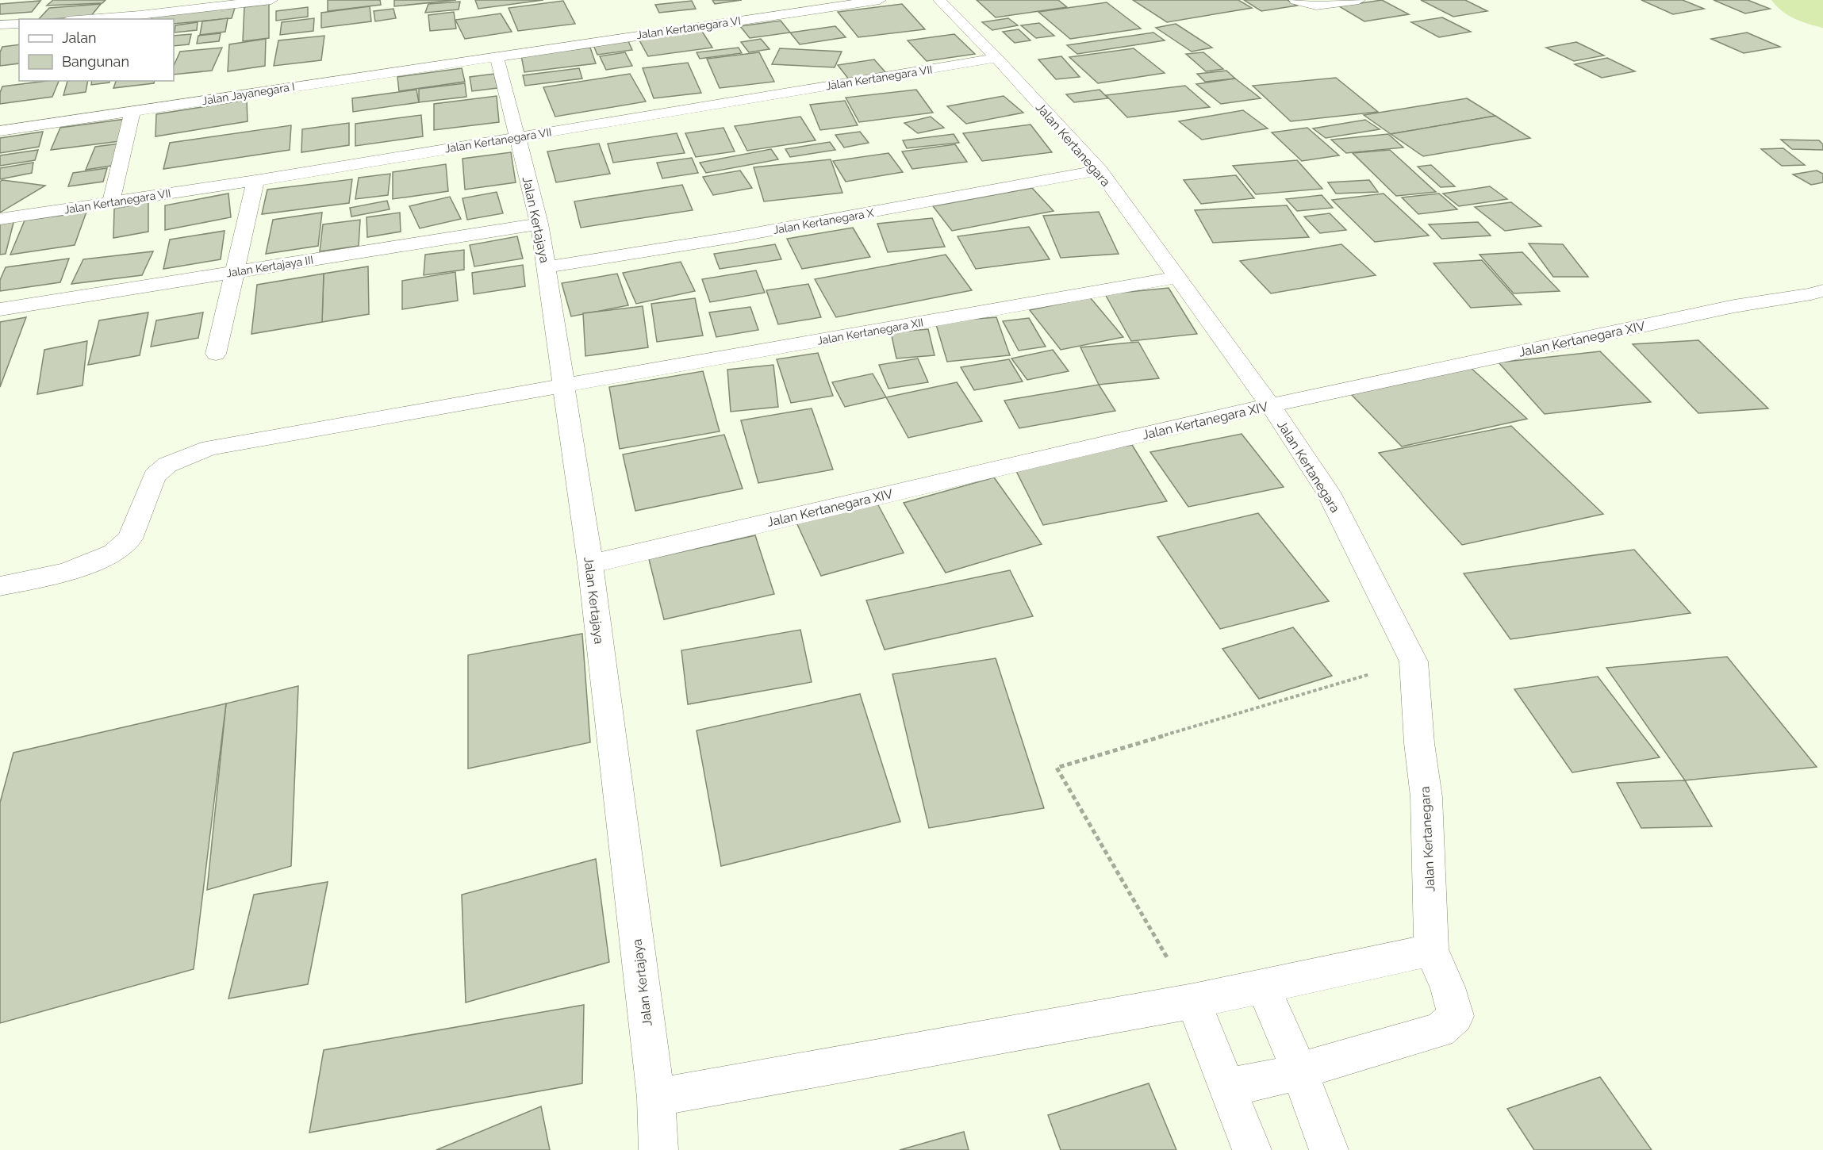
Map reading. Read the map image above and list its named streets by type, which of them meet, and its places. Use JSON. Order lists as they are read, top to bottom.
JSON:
{
  "streets": {
    "street": [
      "Jalan Kertanegara VI",
      "Jalan Kertanegara VII",
      "Jalan Jayanegara I",
      "Jalan Kertanegara",
      "Jalan Kertajaya",
      "Jalan Kertanegara X",
      "Jalan Kertajaya III",
      "Jalan Kertanegara XII",
      "Jalan Kertanegara XIV"
    ]
  },
  "crossings": [
    ["Jalan Kertanegara VI", "Jalan Jayanegara I"],
    ["Jalan Kertanegara VI", "Jalan Kertajaya"],
    ["Jalan Kertanegara VII", "Jalan Kertanegara"],
    ["Jalan Kertanegara VII", "Jalan Kertajaya"],
    ["Jalan Jayanegara I", "Jalan Kertajaya"],
    ["Jalan Kertanegara", "Jalan Kertanegara X"],
    ["Jalan Kertanegara", "Jalan Kertanegara XII"],
    ["Jalan Kertanegara", "Jalan Kertanegara XIV"],
    ["Jalan Kertajaya", "Jalan Kertanegara X"],
    ["Jalan Kertajaya", "Jalan Kertajaya III"],
    ["Jalan Kertajaya", "Jalan Kertanegara XII"],
    ["Jalan Kertajaya", "Jalan Kertanegara XIV"]
  ],
  "legend": ["Jalan", "Bangunan"]
}
